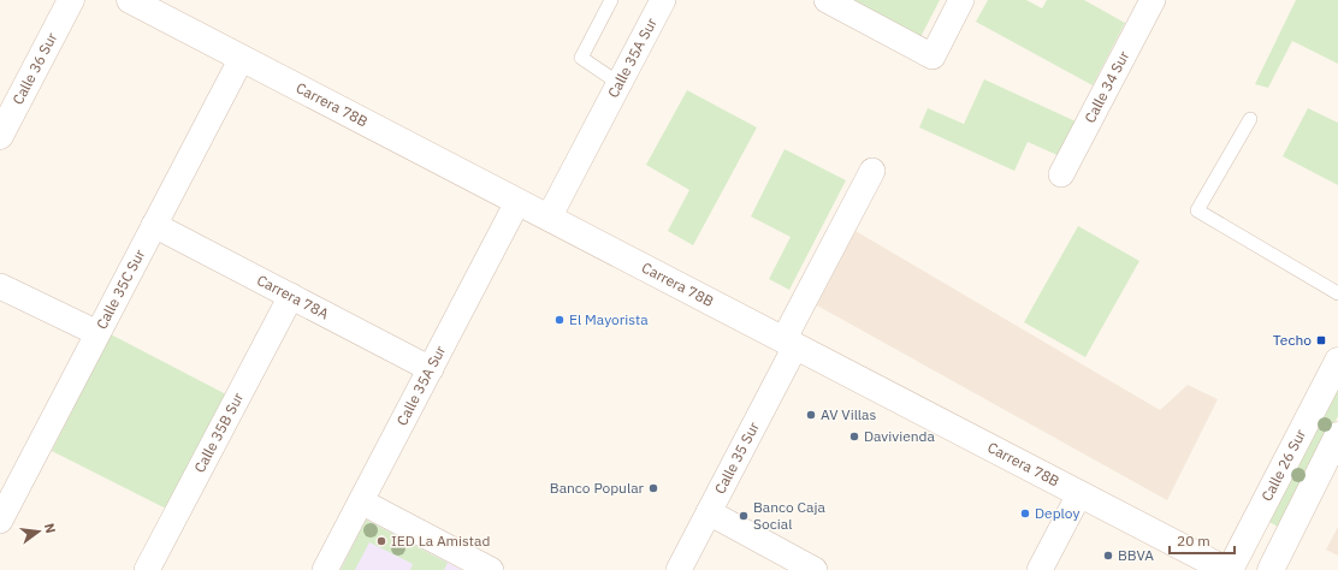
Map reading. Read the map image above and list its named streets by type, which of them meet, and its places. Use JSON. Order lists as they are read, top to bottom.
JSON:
{
  "streets": {
    "street": [
      "Calle 35A Sur",
      "Calle 36 Sur",
      "Calle 34 Sur",
      "Carrera 78B",
      "Calle 35C Sur",
      "Carrera 78A",
      "Calle 35B Sur",
      "Calle 35 Sur",
      "Calle 26 Sur"
    ]
  },
  "crossings": [
    ["Calle 35A Sur", "Carrera 78B"],
    ["Calle 35A Sur", "Carrera 78A"],
    ["Carrera 78B", "Calle 35C Sur"],
    ["Carrera 78B", "Calle 35 Sur"],
    ["Calle 35C Sur", "Carrera 78A"],
    ["Carrera 78A", "Calle 35B Sur"]
  ],
  "places": {
    "other": [
      "El Mayorista",
      "AV Villas",
      "Davivienda",
      "Banco Popular",
      "Deploy",
      "Banco Caja Social",
      "IED La Amistad",
      "BBVA"
    ],
    "transit": ["Techo"]
  },
  "scale_bar": "20 m",
  "north": "right"
}
